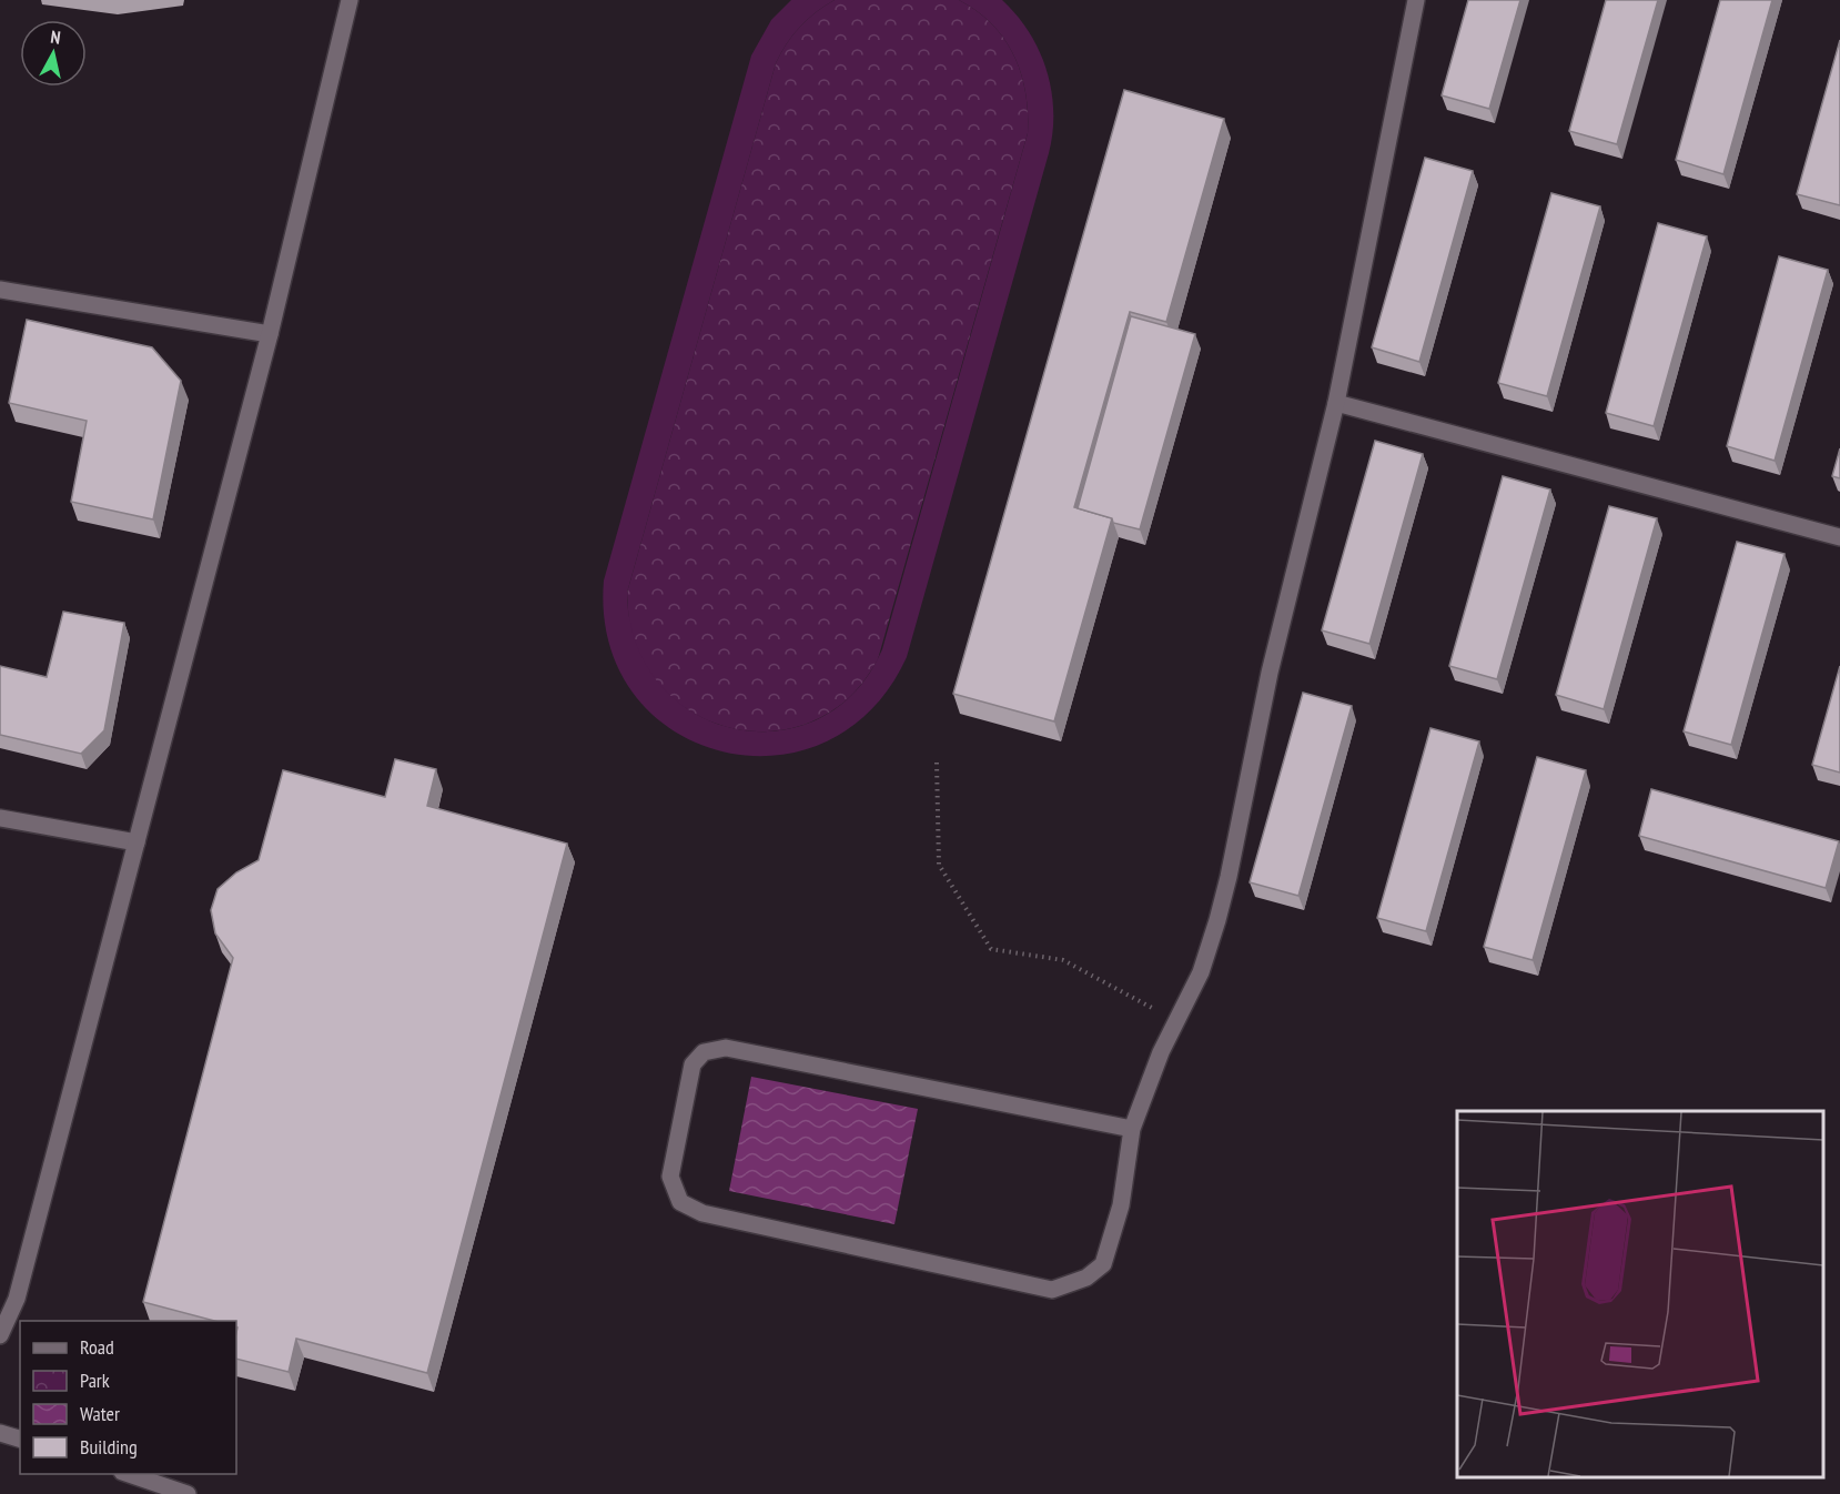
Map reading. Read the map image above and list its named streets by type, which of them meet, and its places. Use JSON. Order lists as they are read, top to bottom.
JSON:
{
  "legend": [
    "Road",
    "Park",
    "Water",
    "Building"
  ],
  "north": "top"
}
